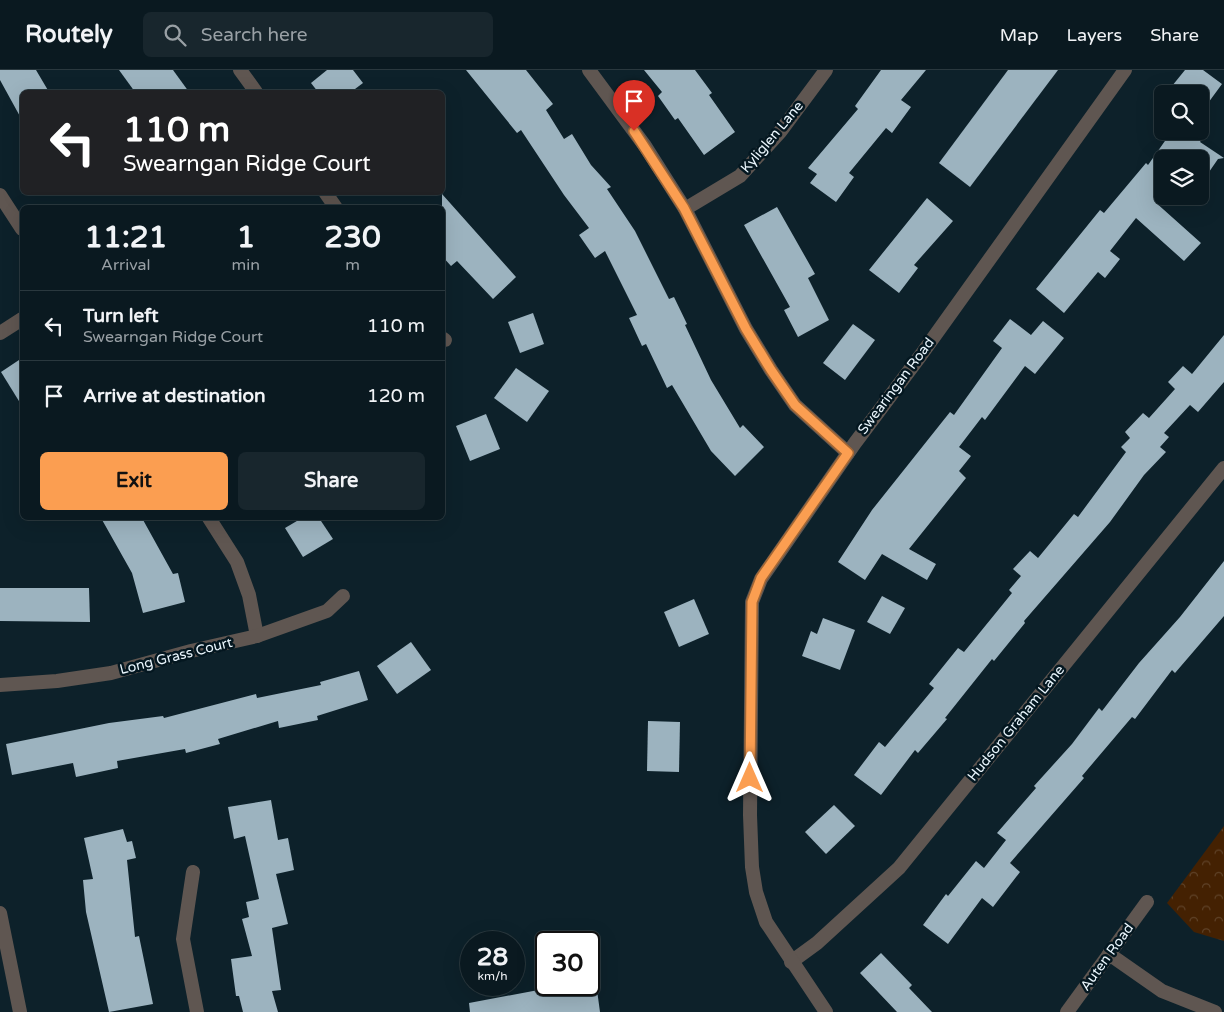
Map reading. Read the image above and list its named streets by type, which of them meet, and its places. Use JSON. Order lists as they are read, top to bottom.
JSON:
{
  "streets": {
    "street": [
      "Kyliglen Lane",
      "Swearingan Road",
      "Long Grass Court",
      "Hudson Graham Lane",
      "Auten Road"
    ]
  },
  "crossings": [
    ["Swearingan Road", "Hudson Graham Lane"]
  ],
  "page": {
    "header": "Routely",
    "search": "Search here",
    "nav": ["Map", "Layers", "Share"],
    "turn": ["110 m", "Swearngan Ridge Court"],
    "eta": [
      "11:21",
      "Arrival",
      "1",
      "min",
      "230",
      "m"
    ],
    "list": [
      {
        "name": "Turn left",
        "note": "Swearngan Ridge Court",
        "value": "110 m"
      },
      {
        "name": "Arrive at destination",
        "value": "120 m"
      }
    ],
    "buttons": ["Exit", "Share"],
    "speed": "28 km/h",
    "limit": "30"
  }
}
